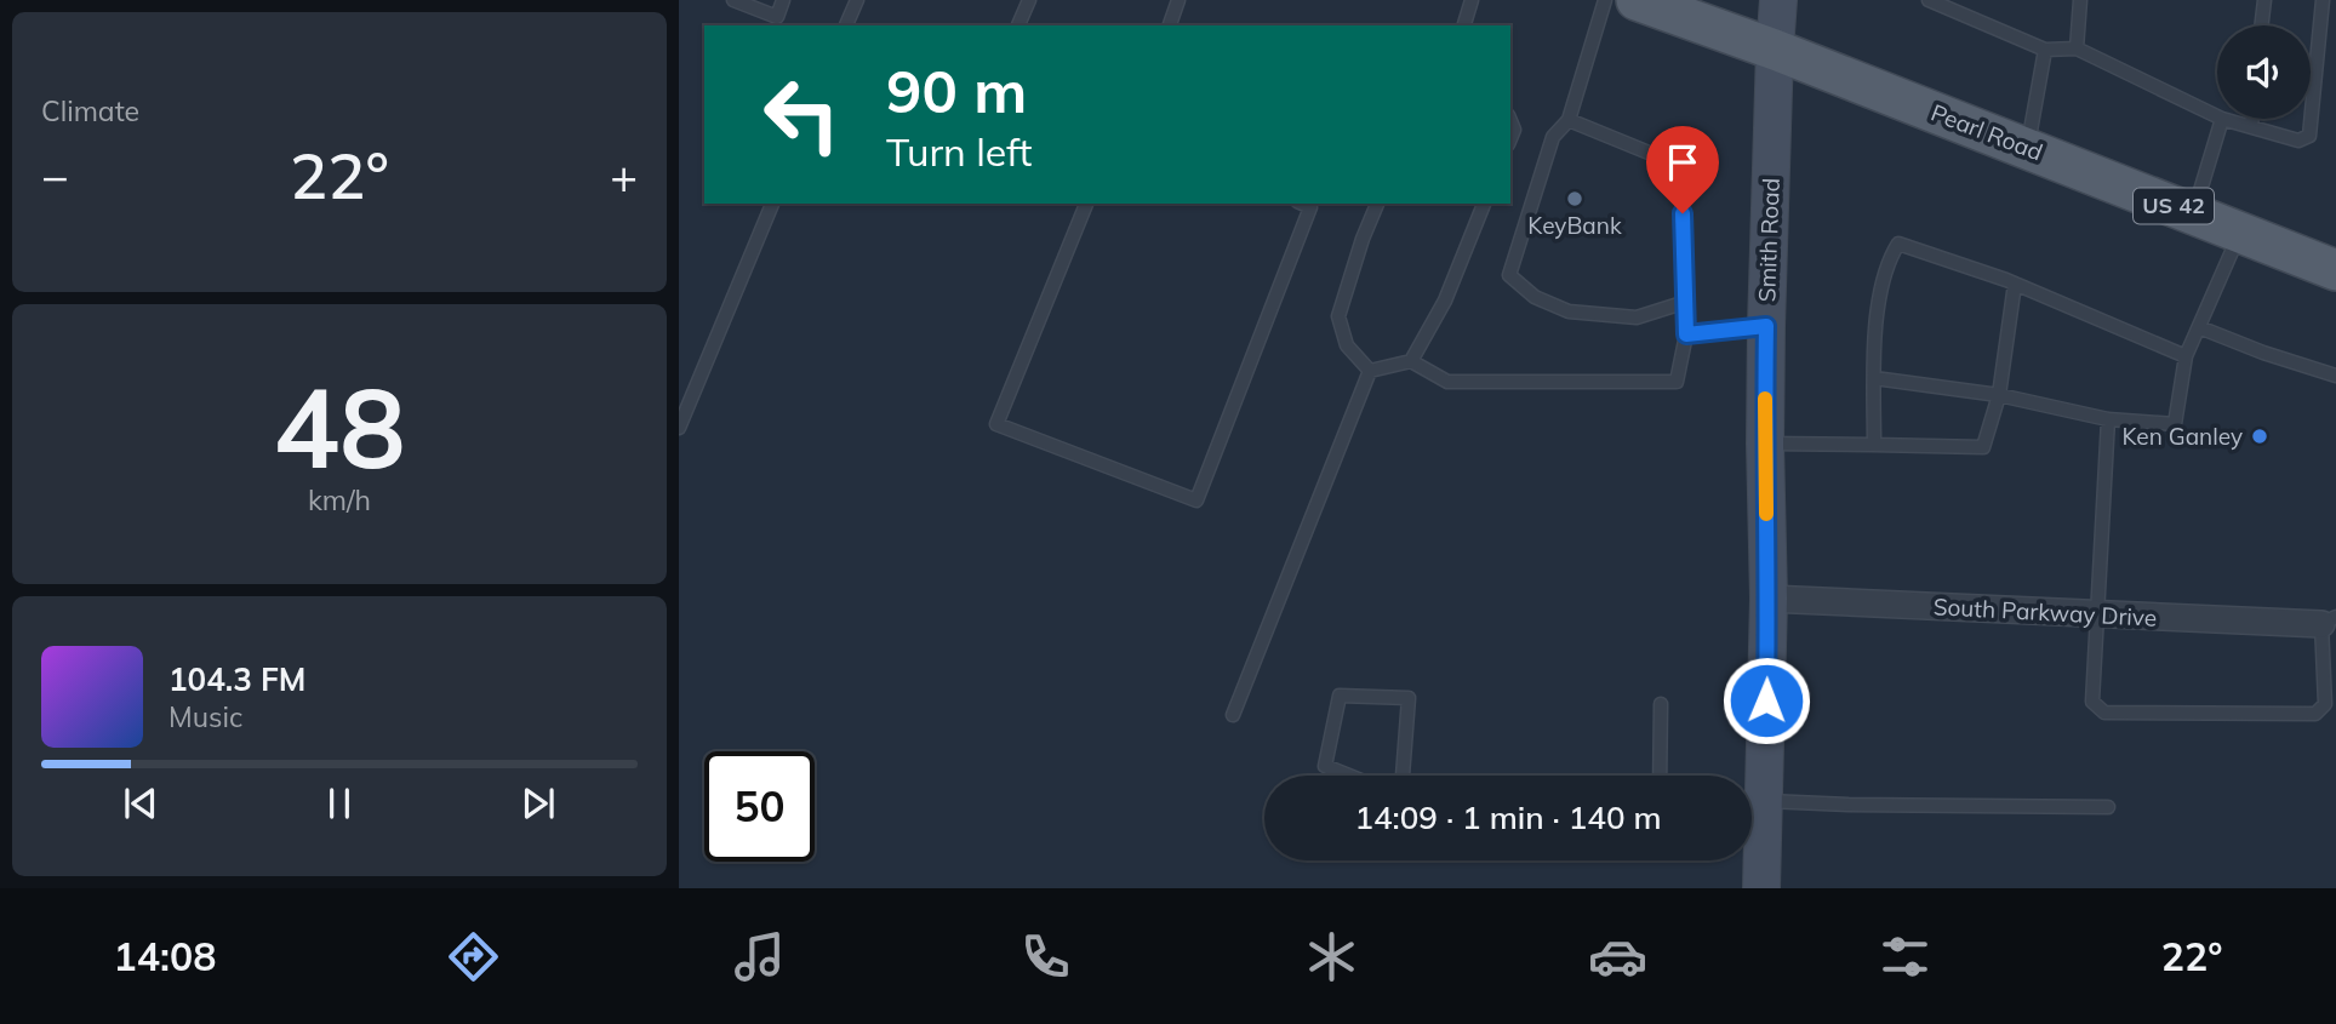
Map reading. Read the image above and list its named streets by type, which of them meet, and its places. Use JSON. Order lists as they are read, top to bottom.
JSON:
{
  "streets": {
    "main road": ["Pearl Road", "US 42", "Smith Road"],
    "street": ["South Parkway Drive"]
  },
  "crossings": [
    ["Pearl Road", "Smith Road"],
    ["Smith Road", "South Parkway Drive"]
  ],
  "places": ["KeyBank", "Ken Ganley"],
  "page": {
    "tile": [
      "Climate",
      ["48", "km/h"]
    ],
    "turn": ["90 m", "Turn left"],
    "heat": ["−", "22°", "+"],
    "song": ["104.3 FM", "Music"],
    "limit": "50",
    "trip": "14:09 · 1 min · 140 m",
    "tabs": ["14:08", "22°"]
  }
}
